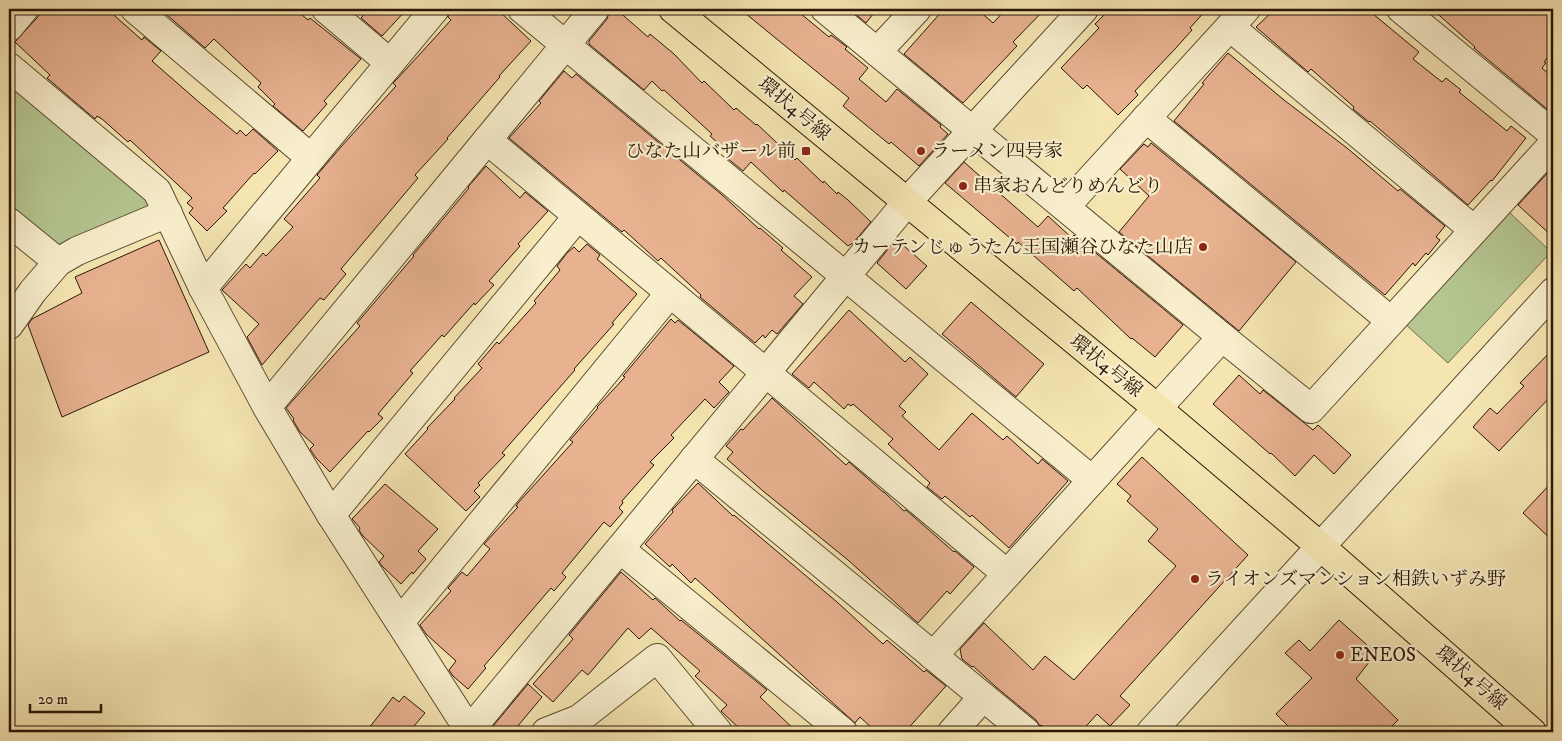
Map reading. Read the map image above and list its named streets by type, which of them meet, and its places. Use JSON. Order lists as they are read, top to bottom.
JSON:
{
  "streets": {
    "main road": ["環状4号線"]
  },
  "places": {
    "transit": ["ひなた山バザール前"],
    "other": [
      "ラーメン四号家",
      "串家おんどりめんどり",
      "カーテンじゅうたん王国瀬谷ひなた山店",
      "ライオンズマンション相鉄いずみ野",
      "ENEOS"
    ]
  },
  "scale_bar": "20 m"
}
